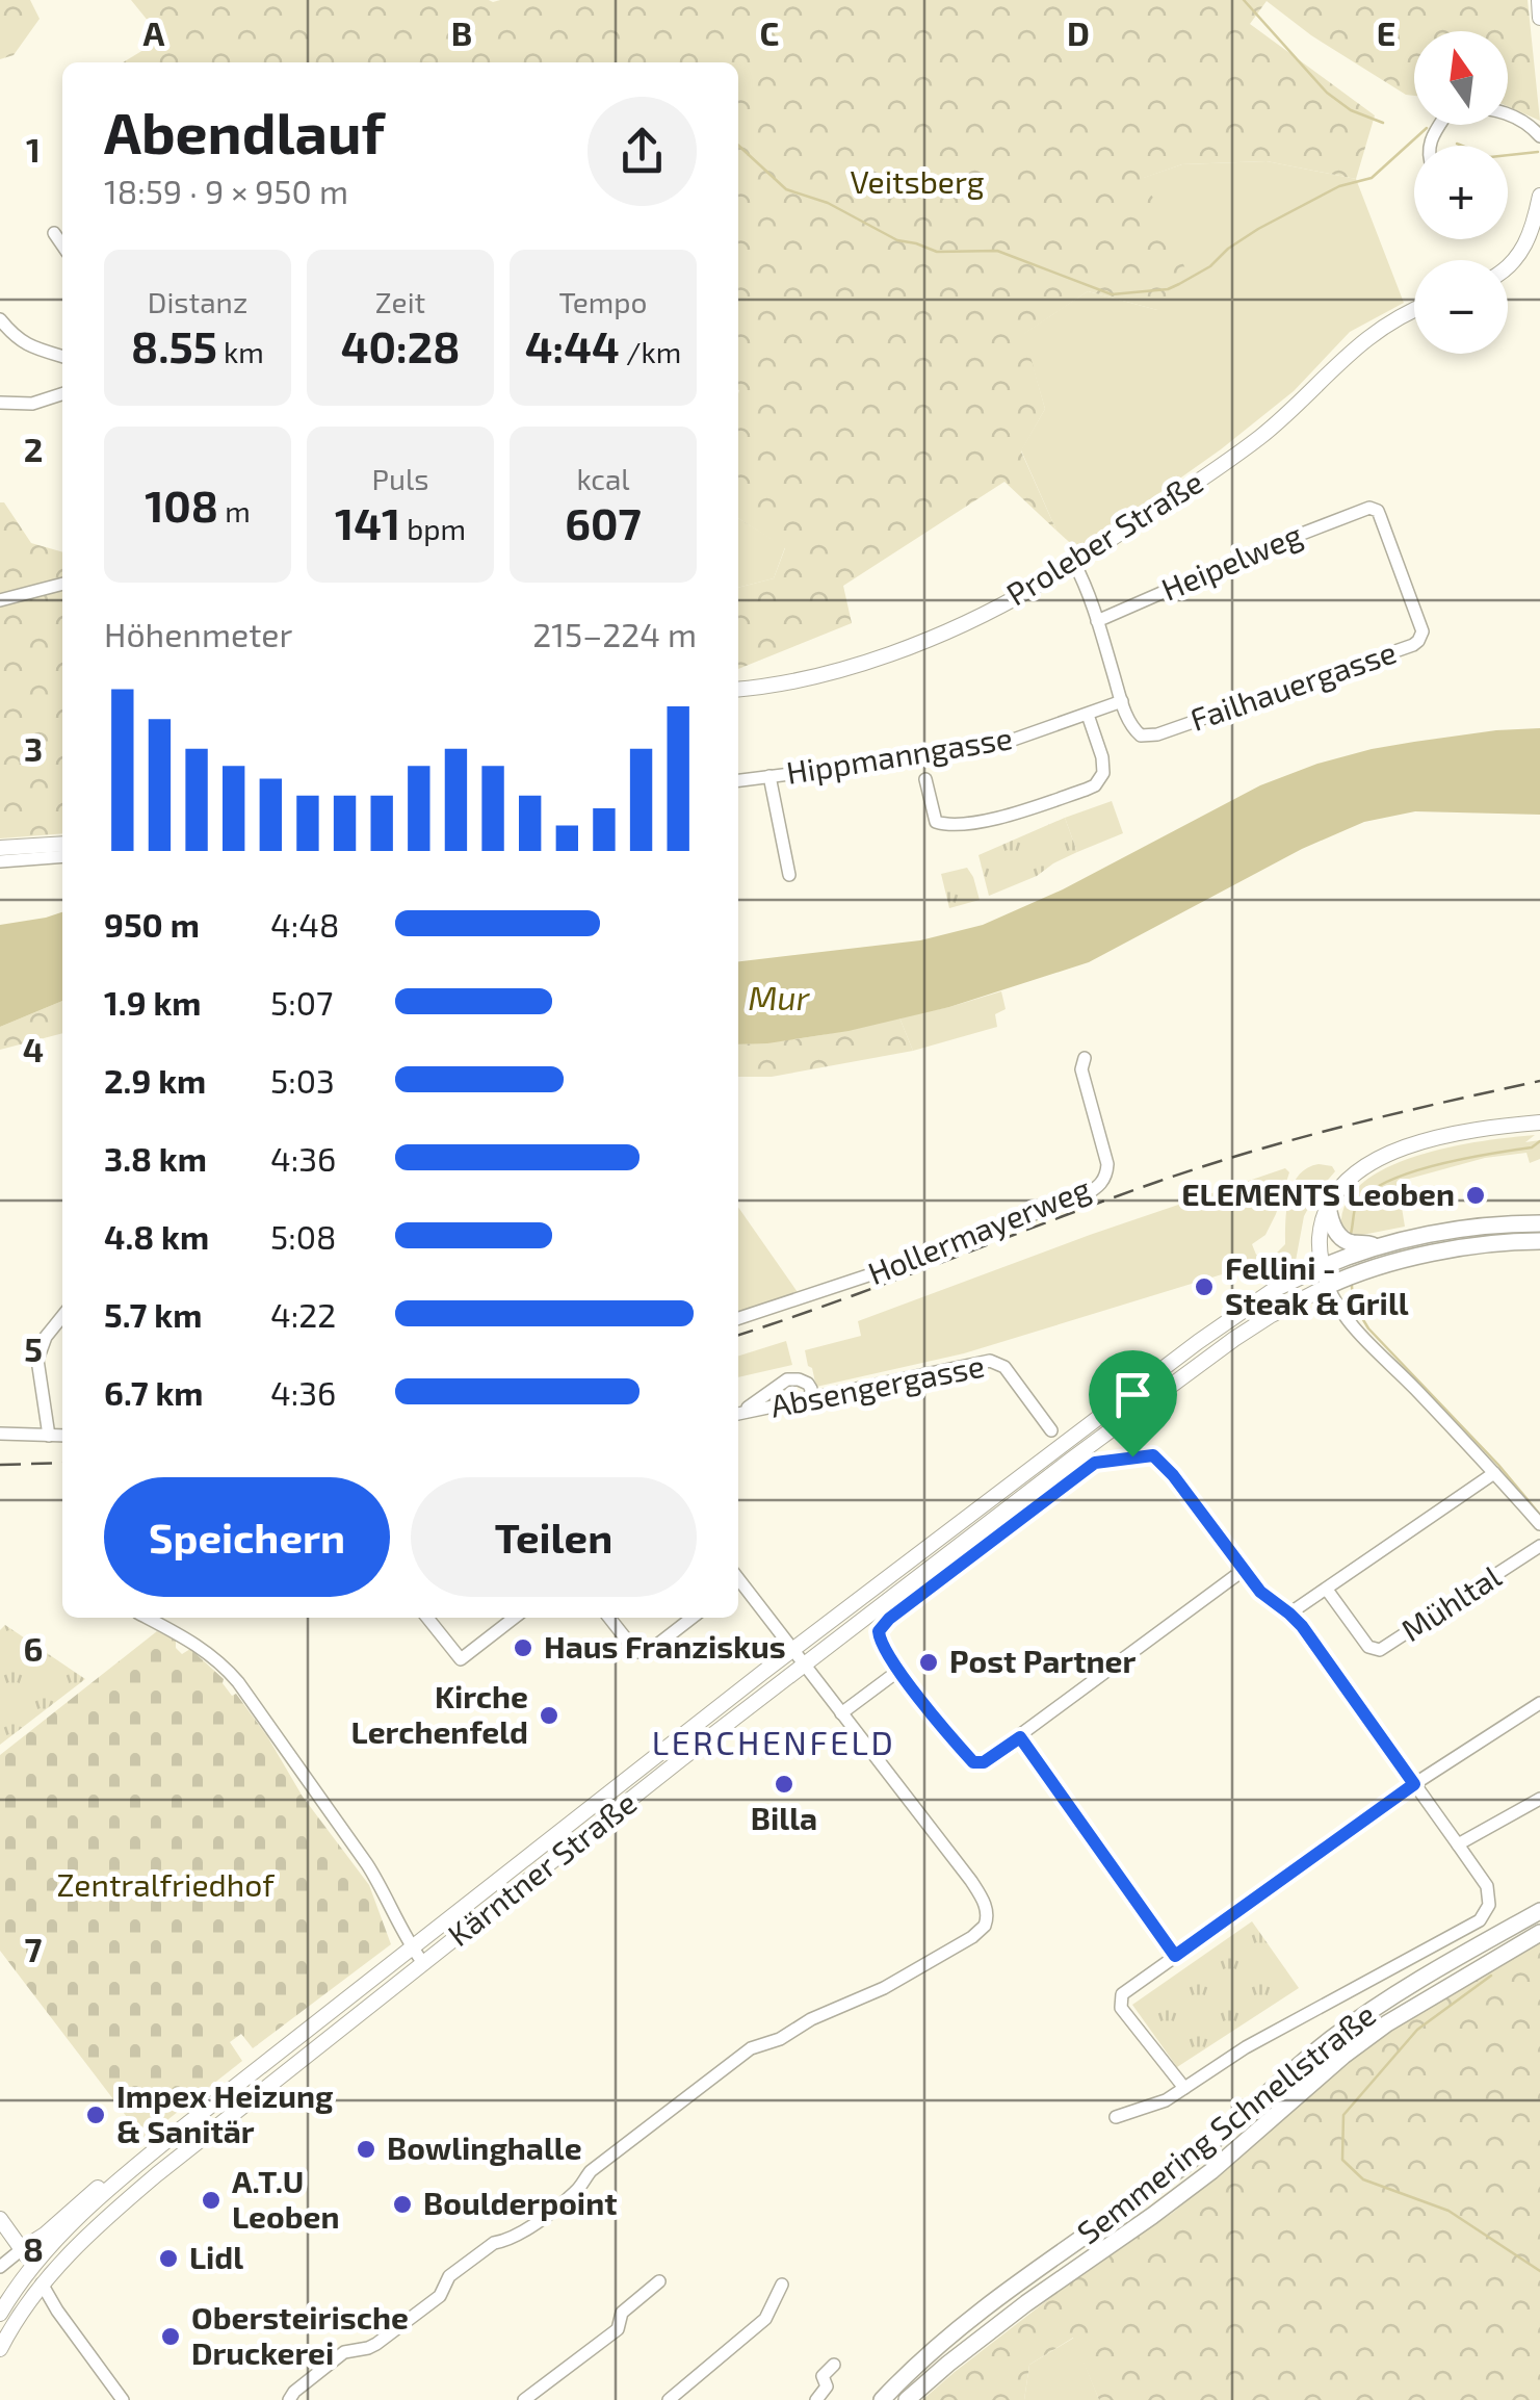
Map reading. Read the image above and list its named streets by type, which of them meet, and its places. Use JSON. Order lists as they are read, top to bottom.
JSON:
{
  "streets": {
    "highway": ["Semmering Schnellstraße"],
    "main road": ["Proleber Straße", "Kärntner Straße"],
    "street": [
      "Heipelweg",
      "Failhauergasse",
      "Hippmanngasse",
      "Hollermayerweg",
      "Absengergasse",
      "Mühltal"
    ]
  },
  "crossings": [
    ["Heipelweg", "Failhauergasse"],
    ["Failhauergasse", "Hippmanngasse"]
  ],
  "districts": ["LERCHENFELD"],
  "water": ["Mur"],
  "parks": ["Veitsberg", "Zentralfriedhof"],
  "places": [
    "ELEMENTS Leoben",
    "Fellini - Steak & Grill",
    "Haus Franziskus",
    "Post Partner",
    "Kirche Lerchenfeld",
    "Billa",
    "Impex Heizung & Sanitär",
    "Bowlinghalle",
    "A.T.U Leoben",
    "Boulderpoint",
    "Lidl",
    "Obersteirische Druckerei"
  ],
  "north": "top",
  "page": {
    "map_buttons": ["+", "−"],
    "heading": ["Abendlauf", "18:59 · 9 × 950 m"],
    "stats": [
      ["Distanz", "8.55 km"],
      ["Zeit", "40:28"],
      ["Tempo", "4:44 /km"],
      ["108 m"],
      ["Puls", "141 bpm"],
      ["kcal", "607"]
    ],
    "chart": ["Höhenmeter", "215–224 m"],
    "list": [
      {
        "name": "950 m",
        "note": "4:48"
      },
      {
        "name": "1.9 km",
        "note": "5:07"
      },
      {
        "name": "2.9 km",
        "note": "5:03"
      },
      {
        "name": "3.8 km",
        "note": "4:36"
      },
      {
        "name": "4.8 km",
        "note": "5:08"
      },
      {
        "name": "5.7 km",
        "note": "4:22"
      },
      {
        "name": "6.7 km",
        "note": "4:36"
      }
    ],
    "buttons": ["Speichern", "Teilen"]
  },
  "grid": {
    "columns": [
      "A",
      "B",
      "C",
      "D",
      "E"
    ],
    "rows": [
      "1",
      "2",
      "3",
      "4",
      "5",
      "6",
      "7",
      "8"
    ]
  }
}
